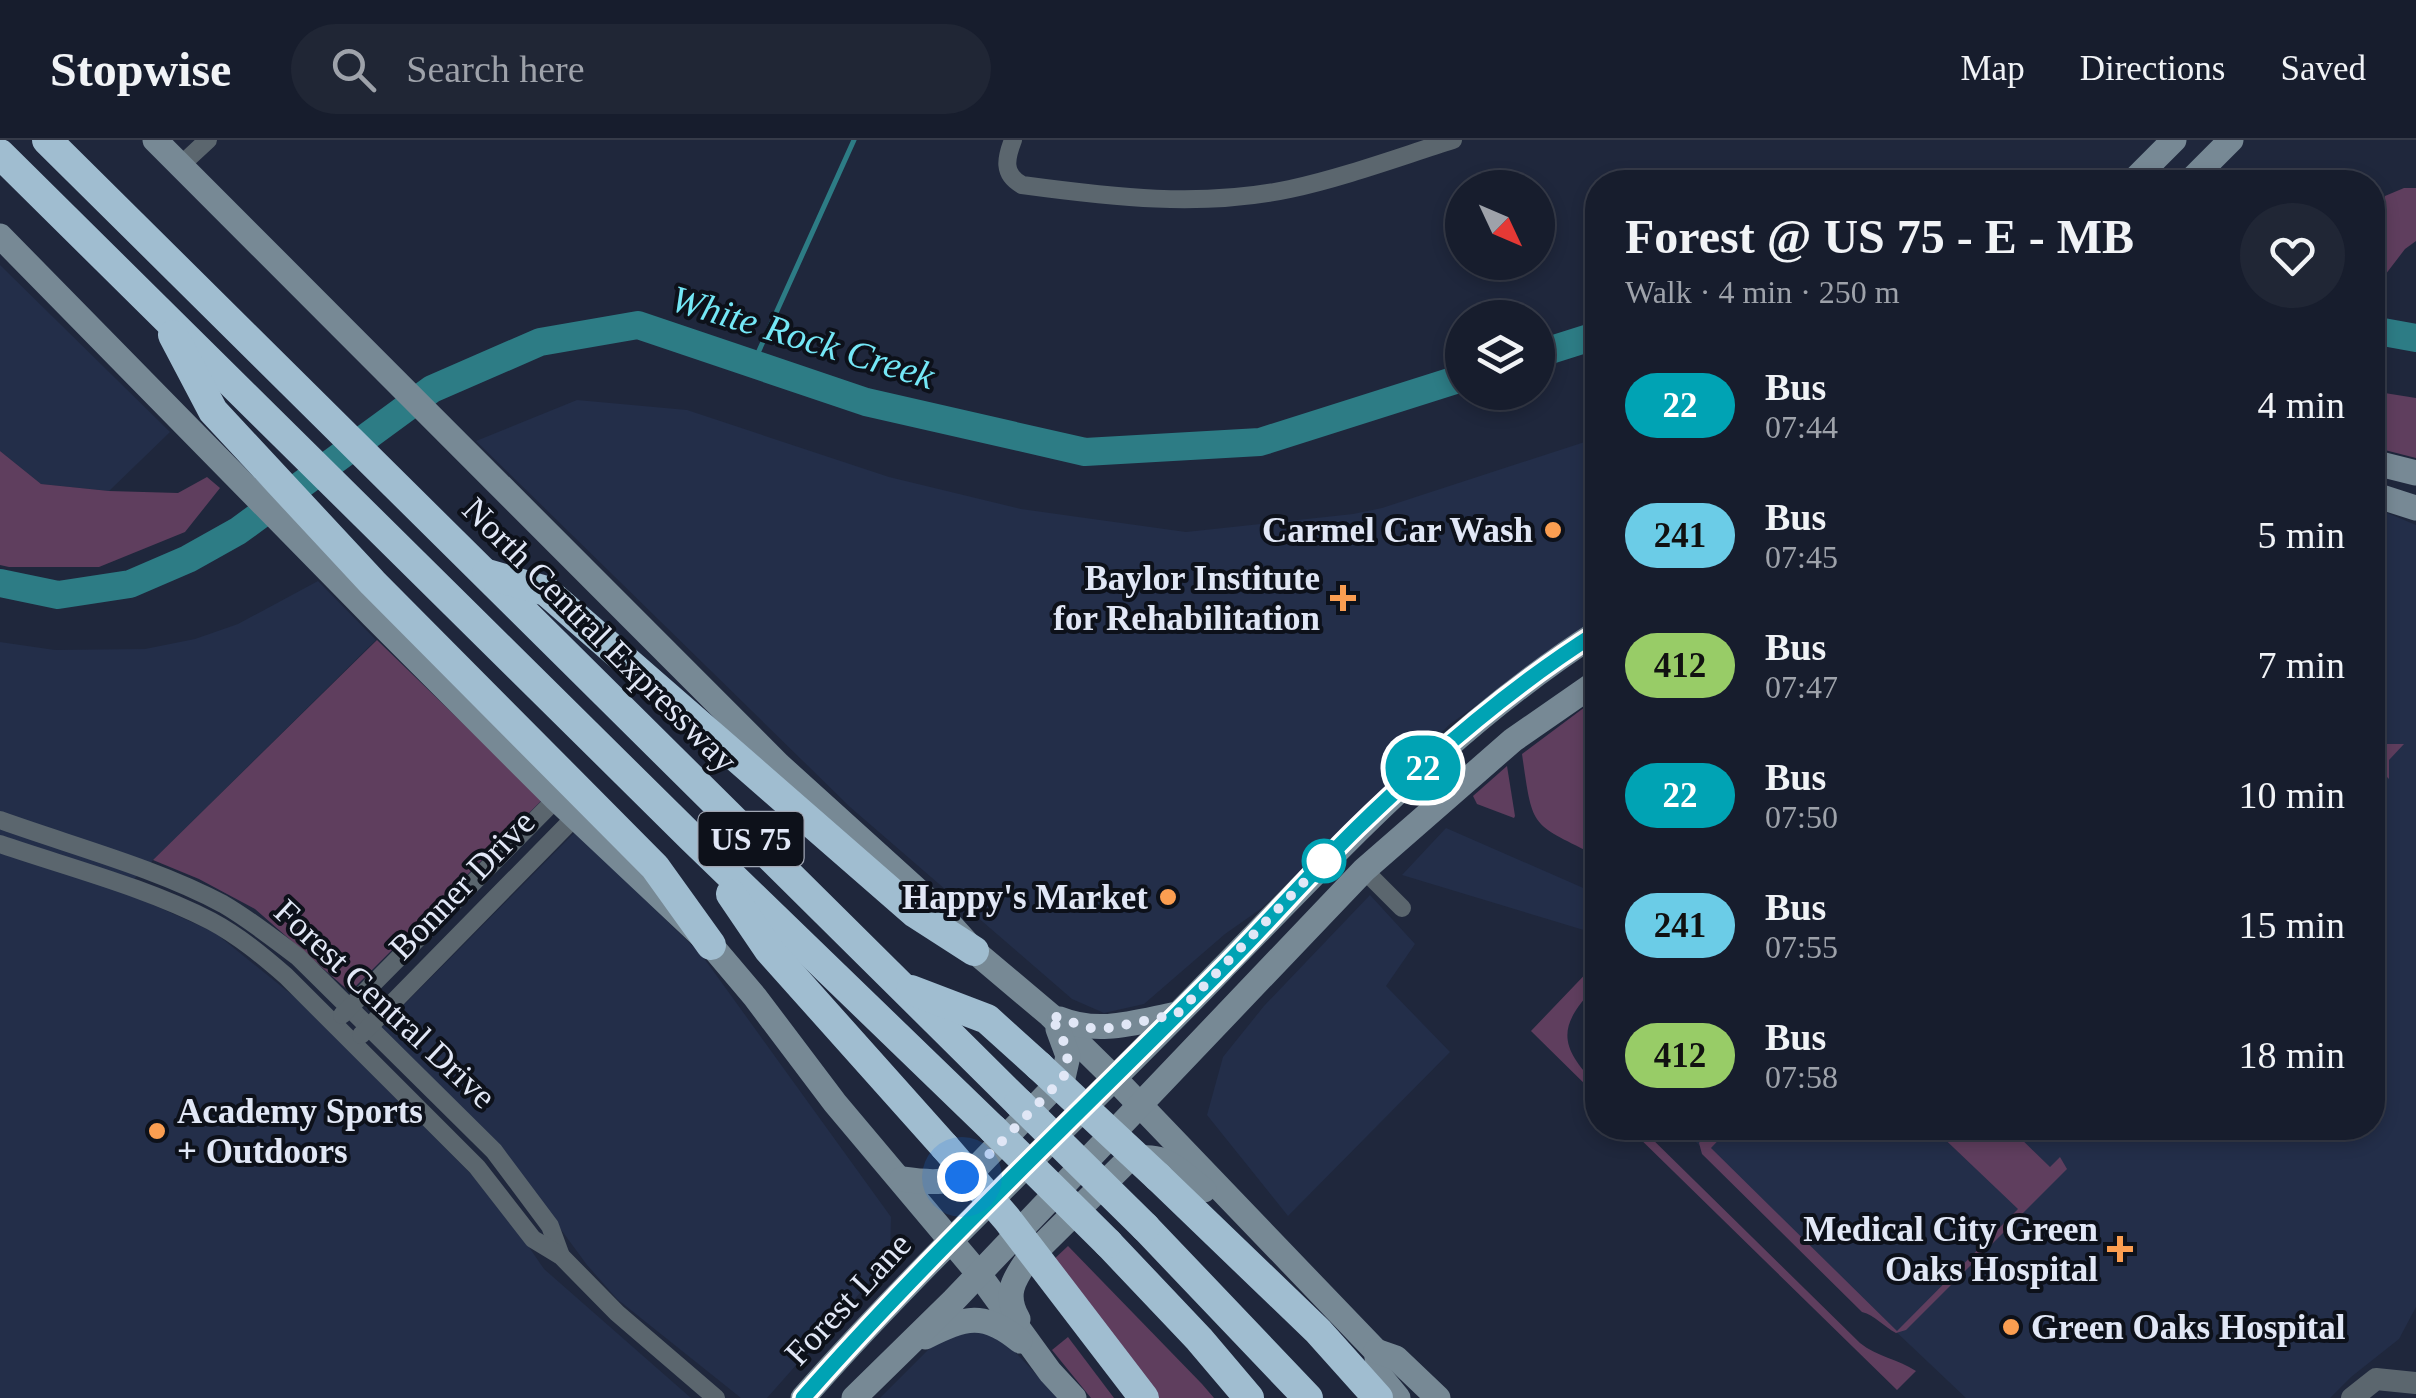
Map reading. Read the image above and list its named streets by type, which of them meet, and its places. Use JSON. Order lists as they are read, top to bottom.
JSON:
{
  "streets": {
    "highway": ["North Central Expressway", "US 75"],
    "main road": ["Forest Lane"],
    "street": ["Bonner Drive", "Forest Central Drive"]
  },
  "crossings": [
    ["North Central Expressway", "Forest Lane"],
    ["Bonner Drive", "Forest Central Drive"]
  ],
  "water": ["White Rock Creek"],
  "places": {
    "other": [
      "Carmel Car Wash",
      "Happy's Market",
      "Academy Sports + Outdoors",
      "Green Oaks Hospital"
    ],
    "health": ["Baylor Institute for Rehabilitation", "Medical City Green Oaks Hospital"]
  },
  "lines": ["bus line 22"],
  "north": "bottom right",
  "page": {
    "header": "Stopwise",
    "search": "Search here",
    "nav": ["Map", "Directions", "Saved"],
    "on_map": "22",
    "heading": ["Forest @ US 75 - E - MB", "Walk · 4 min · 250 m"],
    "list": [
      {
        "mark": "22",
        "name": "Bus",
        "note": "07:44",
        "value": "4 min"
      },
      {
        "mark": "241",
        "name": "Bus",
        "note": "07:45",
        "value": "5 min"
      },
      {
        "mark": "412",
        "name": "Bus",
        "note": "07:47",
        "value": "7 min"
      },
      {
        "mark": "22",
        "name": "Bus",
        "note": "07:50",
        "value": "10 min"
      },
      {
        "mark": "241",
        "name": "Bus",
        "note": "07:55",
        "value": "15 min"
      },
      {
        "mark": "412",
        "name": "Bus",
        "note": "07:58",
        "value": "18 min"
      }
    ]
  }
}
